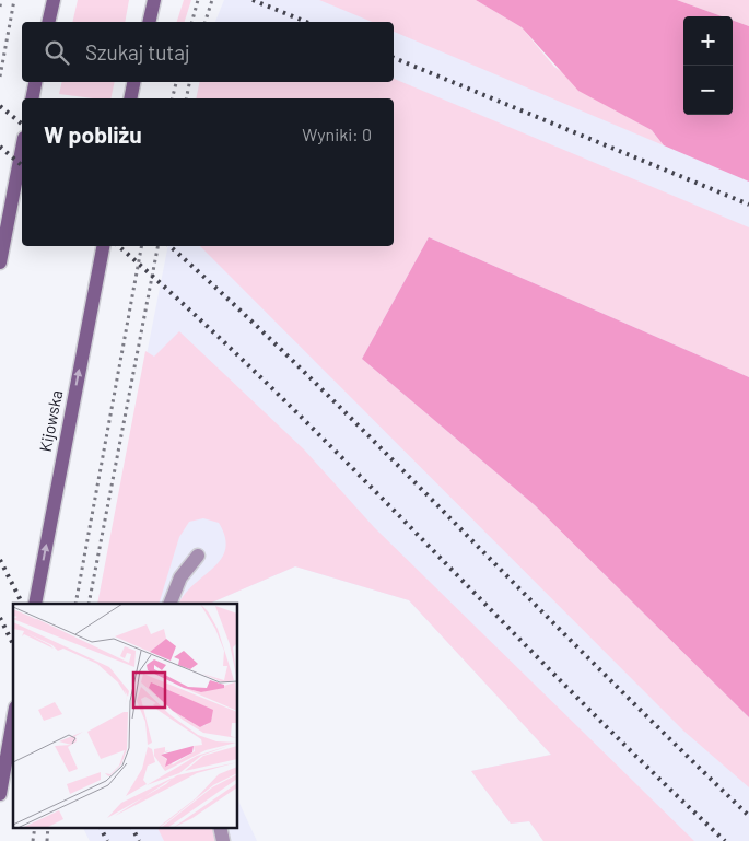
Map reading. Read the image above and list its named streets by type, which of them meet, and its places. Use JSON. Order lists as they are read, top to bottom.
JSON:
{
  "streets": {
    "street": ["Kijowska"]
  },
  "one_way": ["Kijowska"],
  "page": {
    "map_buttons": ["+", "−"],
    "search": "Szukaj tutaj",
    "heading": ["W pobliżu", "Wyniki: 0"]
  }
}
